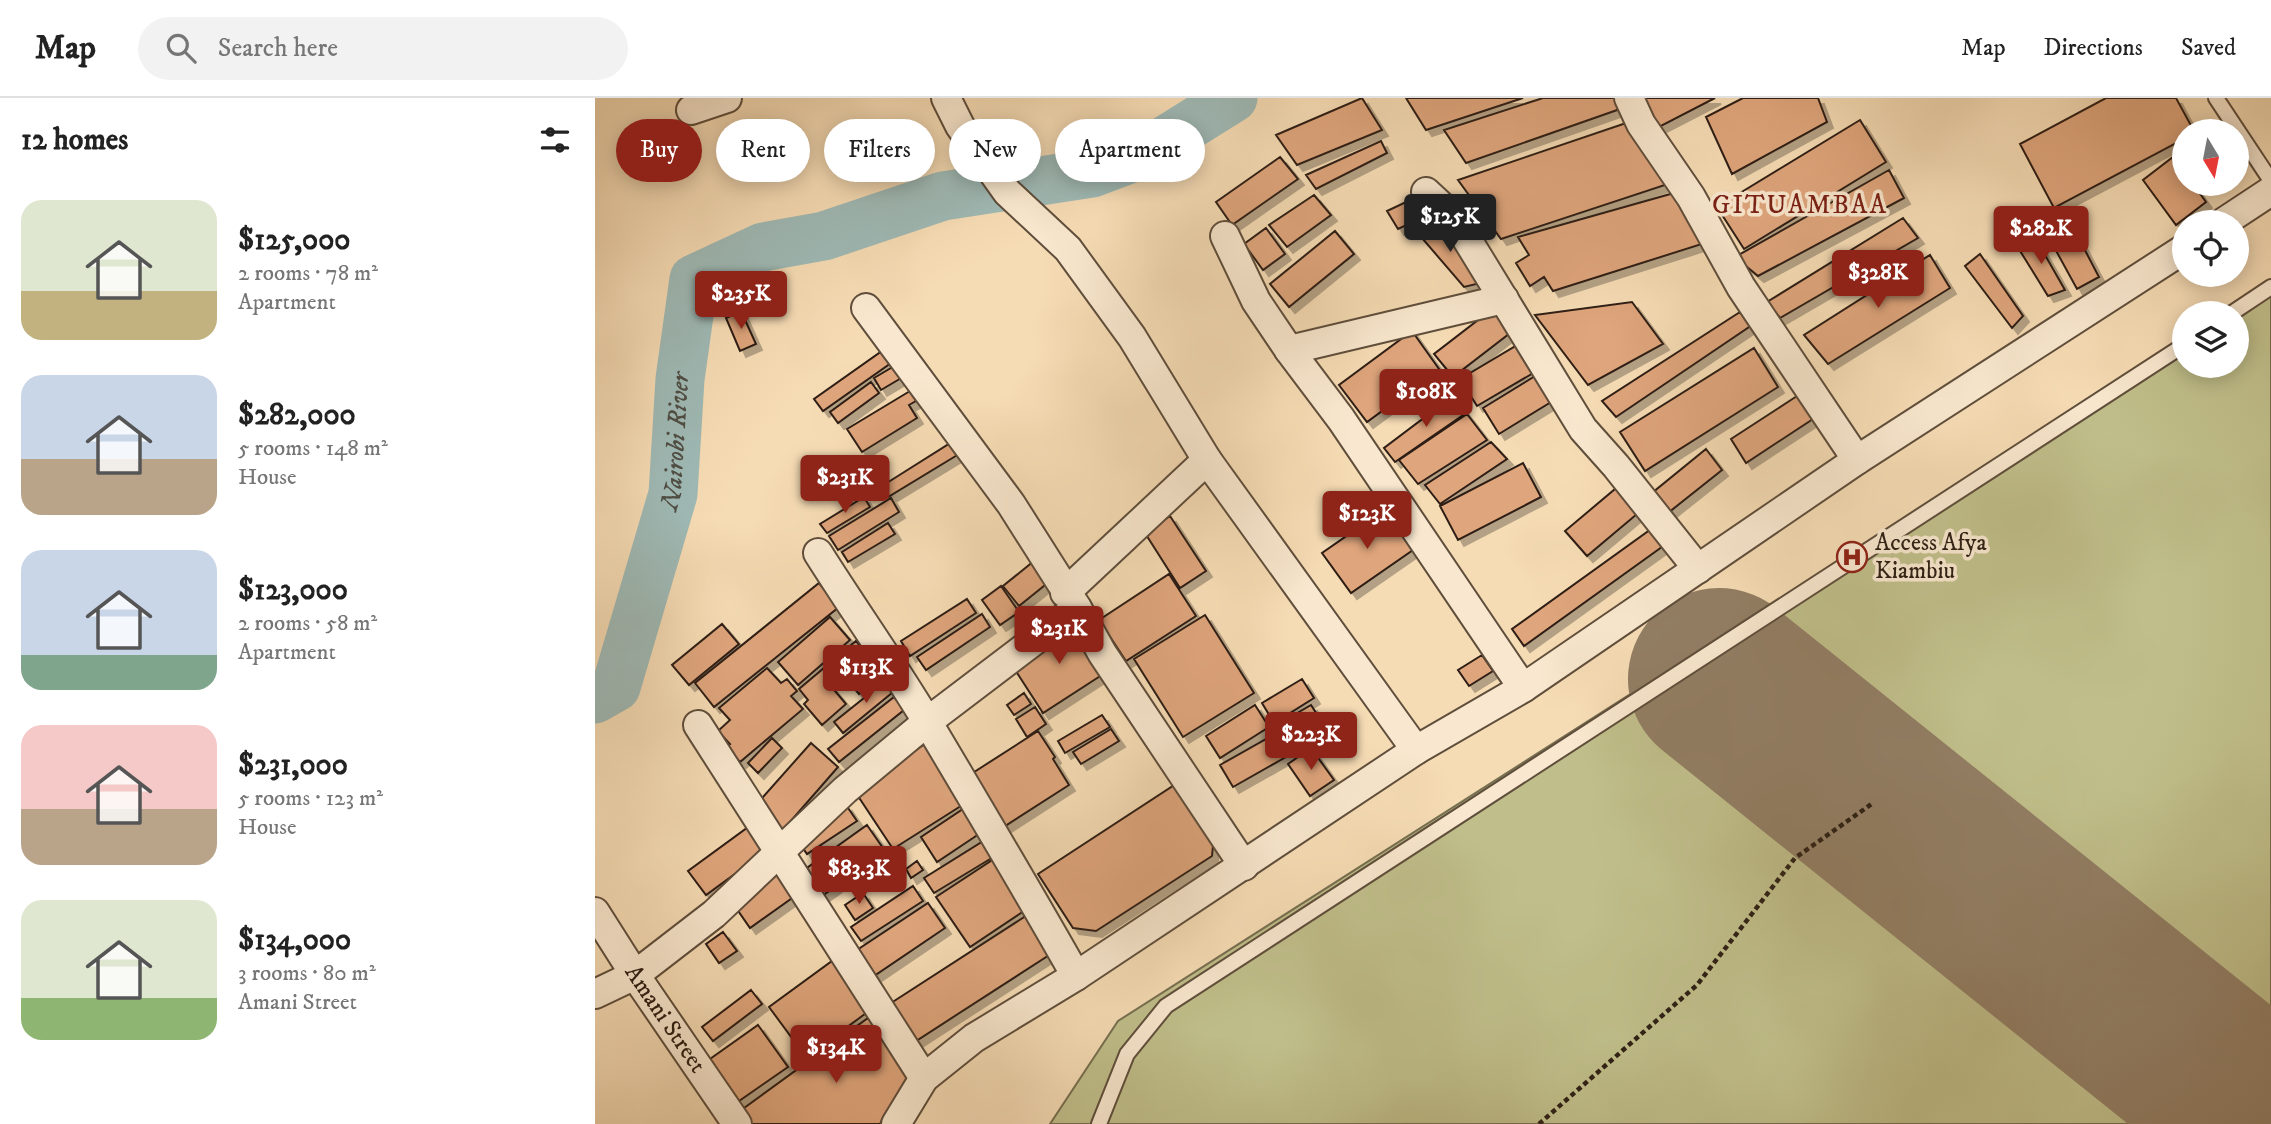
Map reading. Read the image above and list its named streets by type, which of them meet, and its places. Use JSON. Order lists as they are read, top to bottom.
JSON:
{
  "streets": {
    "street": ["Amani Street"]
  },
  "districts": ["GITUAMBAA"],
  "water": ["Nairobi River"],
  "places": {
    "hospital": ["Access Afya Kiambiu"]
  },
  "north": "bottom",
  "page": {
    "header": "Map",
    "search": "Search here",
    "nav": ["Map", "Directions", "Saved"],
    "heading": "12 homes",
    "chip": [
      "Buy",
      "Rent",
      "Filters",
      "New",
      "Apartment"
    ],
    "list": [
      {
        "name": "$125,000",
        "note": "2 rooms · 78 m² · Apartment"
      },
      {
        "name": "$282,000",
        "note": "5 rooms · 148 m² · House"
      },
      {
        "name": "$123,000",
        "note": "2 rooms · 58 m² · Apartment"
      },
      {
        "name": "$231,000",
        "note": "5 rooms · 123 m² · House"
      },
      {
        "name": "$134,000",
        "note": "3 rooms · 80 m² · Amani Street"
      }
    ],
    "price": [
      "$125K",
      "$282K",
      "$328K",
      "$235K",
      "$108K",
      "$231K",
      "$123K",
      "$231K",
      "$113K",
      "$223K",
      "$83.3K",
      "$134K"
    ]
  }
}
